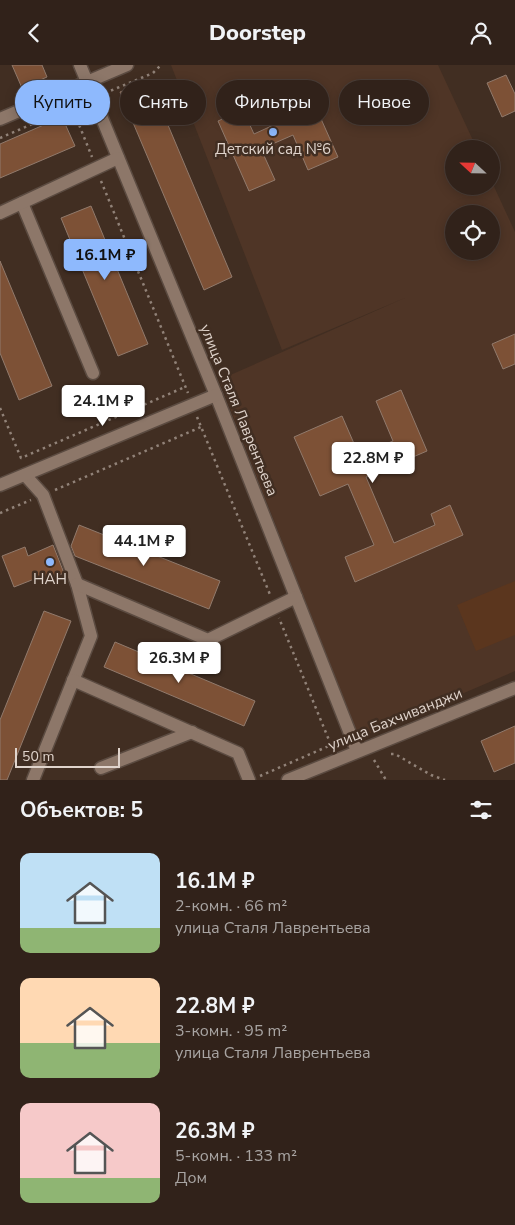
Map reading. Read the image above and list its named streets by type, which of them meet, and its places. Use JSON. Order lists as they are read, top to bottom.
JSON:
{
  "streets": {
    "street": ["улица Сталя Лаврентьева", "улица Бахчиванджи"]
  },
  "crossings": [
    ["улица Сталя Лаврентьева", "улица Бахчиванджи"]
  ],
  "places": ["Детский сад №6", "НАН"],
  "scale_bar": "50 m",
  "north": "left",
  "page": {
    "header": "Doorstep",
    "chip": [
      "Купить",
      "Снять",
      "Фильтры",
      "Новое"
    ],
    "price": [
      "16.1M ₽",
      "24.1M ₽",
      "22.8M ₽",
      "44.1M ₽",
      "26.3M ₽"
    ],
    "scale": "50 m",
    "heading": "Объектов: 5",
    "list": [
      {
        "name": "16.1M ₽",
        "note": "2-комн. · 66 m² · улица Сталя Лаврентьева"
      },
      {
        "name": "22.8M ₽",
        "note": "3-комн. · 95 m² · улица Сталя Лаврентьева"
      },
      {
        "name": "26.3M ₽",
        "note": "5-комн. · 133 m² · Дом"
      }
    ]
  }
}
